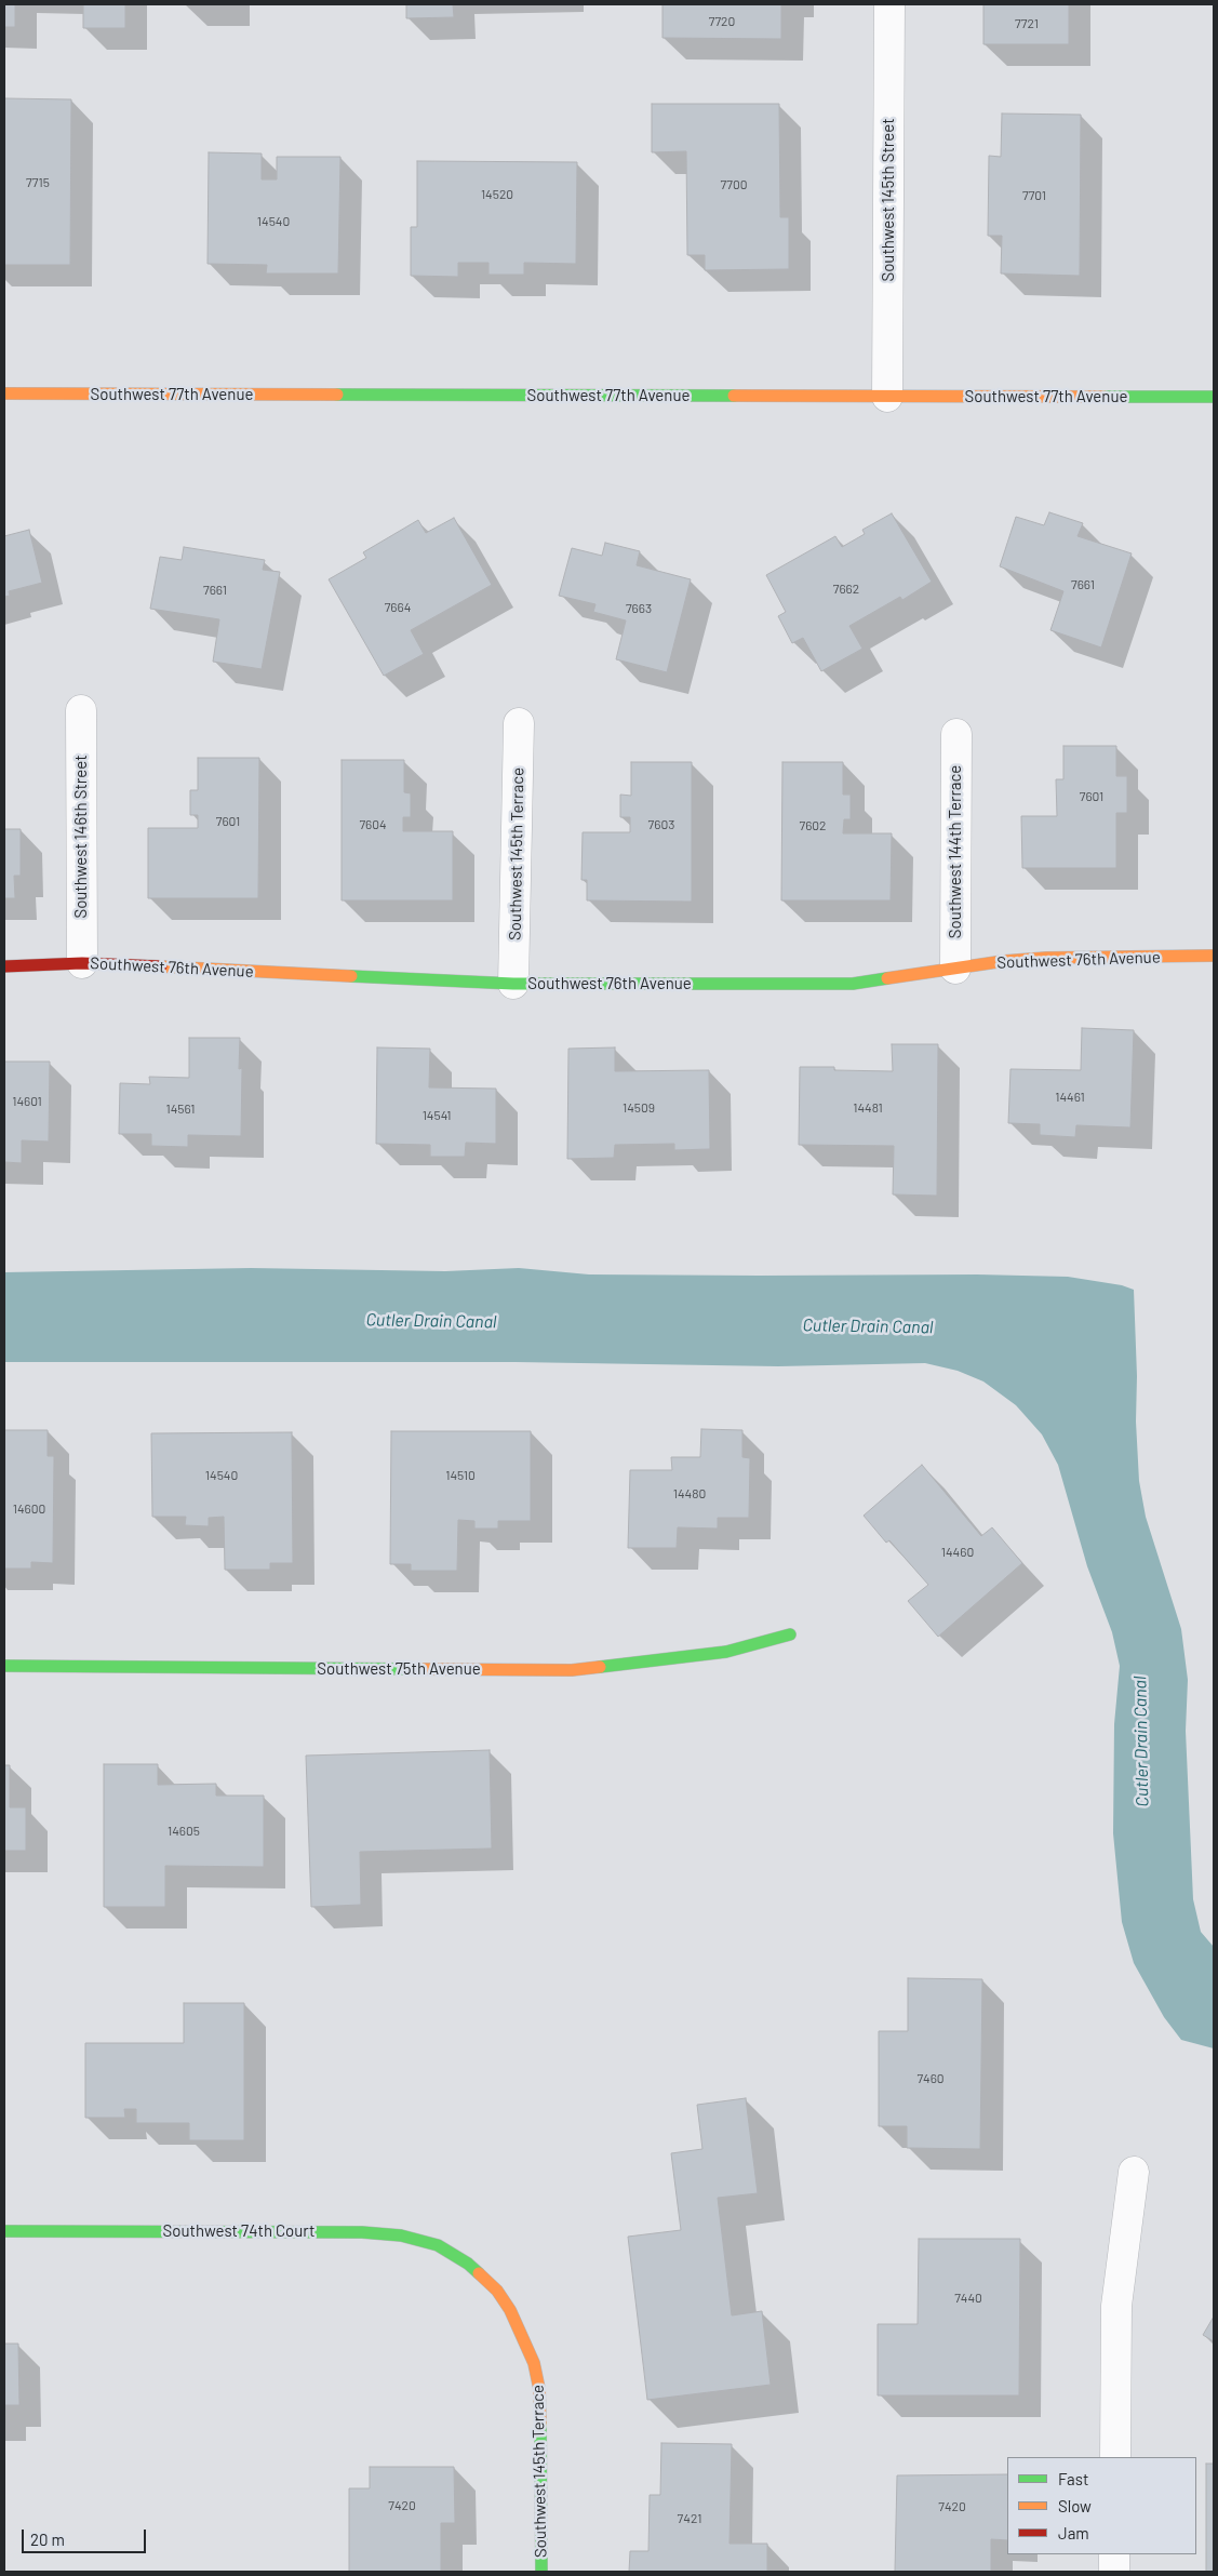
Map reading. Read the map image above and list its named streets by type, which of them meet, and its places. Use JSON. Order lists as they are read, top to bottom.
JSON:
{
  "streets": {
    "street": [
      "Southwest 145th Street",
      "Southwest 77th Avenue",
      "Southwest 146th Street",
      "Southwest 144th Terrace",
      "Southwest 145th Terrace",
      "Southwest 76th Avenue",
      "Southwest 75th Avenue",
      "Southwest 74th Court"
    ]
  },
  "crossings": [
    ["Southwest 145th Street", "Southwest 77th Avenue"],
    ["Southwest 146th Street", "Southwest 76th Avenue"],
    ["Southwest 144th Terrace", "Southwest 76th Avenue"],
    ["Southwest 145th Terrace", "Southwest 76th Avenue"],
    ["Southwest 145th Terrace", "Southwest 74th Court"]
  ],
  "water": ["Cutler Drain Canal"],
  "house_numbers": [
    "7720",
    "7721",
    "7715",
    "7700",
    "14520",
    "7701",
    "14540",
    "7661",
    "7662",
    "7661",
    "7664",
    "7663",
    "7601",
    "7601",
    "7604",
    "7603",
    "7602",
    "14461",
    "14601",
    "14509",
    "14481",
    "14561",
    "14541",
    "14540",
    "14510",
    "14480",
    "14600",
    "14460",
    "14605",
    "7460",
    "7440",
    "7420",
    "7420",
    "7421"
  ],
  "legend": ["Fast", "Slow", "Jam"],
  "scale_bar": "20 m"
}
